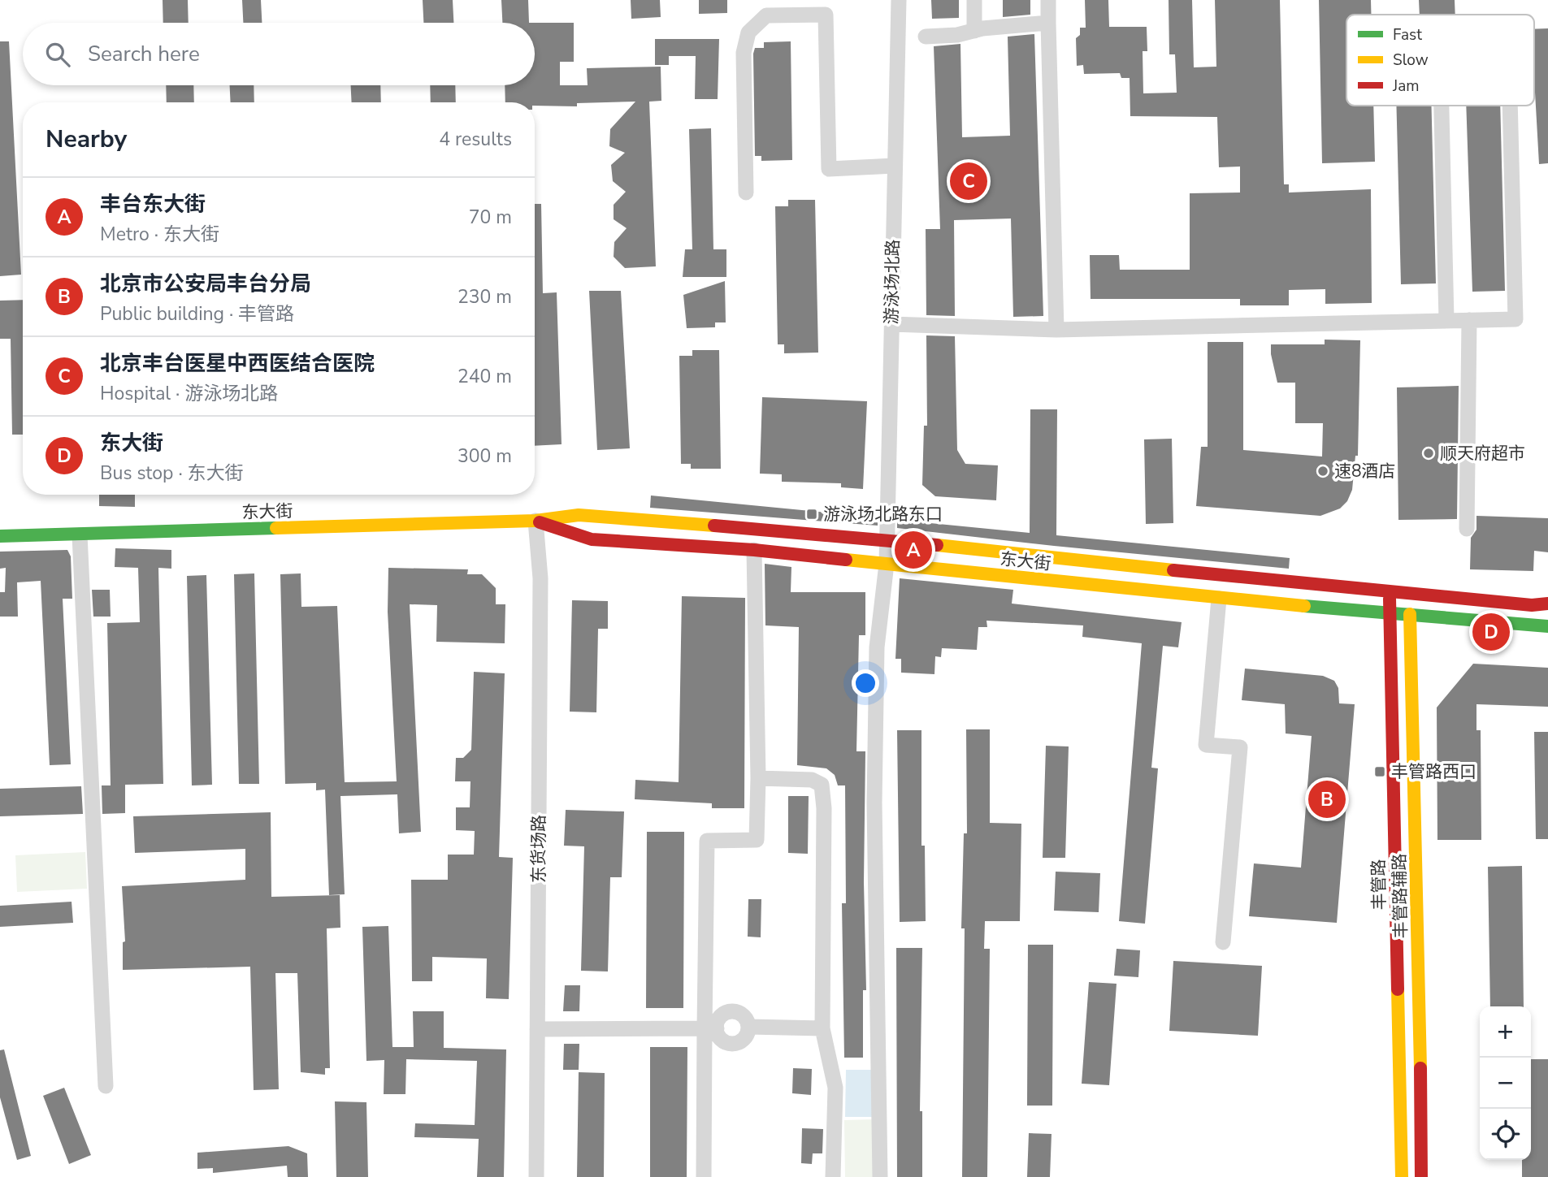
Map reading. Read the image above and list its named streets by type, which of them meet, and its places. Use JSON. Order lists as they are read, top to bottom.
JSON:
{
  "streets": {
    "main road": ["东大街", "丰管路", "丰管路辅路"],
    "street": ["游泳场北路", "东货场路"]
  },
  "crossings": [
    ["游泳场北路", "东大街"],
    ["东大街", "东货场路"],
    ["东大街", "丰管路"],
    ["东大街", "丰管路辅路"]
  ],
  "places": {
    "other": ["顺天府超市", "速8酒店"],
    "transit": ["游泳场北路东口", "丰管路西口"]
  },
  "legend": ["Fast", "Slow", "Jam"],
  "page": {
    "search": "Search here",
    "heading": ["Nearby", "4 results"],
    "pins": [
      "C",
      "A",
      "D",
      "B"
    ],
    "list": [
      {
        "mark": "A",
        "name": "丰台东大街",
        "note": "Metro · 东大街",
        "value": "70 m"
      },
      {
        "mark": "B",
        "name": "北京市公安局丰台分局",
        "note": "Public building · 丰管路",
        "value": "230 m"
      },
      {
        "mark": "C",
        "name": "北京丰台医星中西医结合医院",
        "note": "Hospital · 游泳场北路",
        "value": "240 m"
      },
      {
        "mark": "D",
        "name": "东大街",
        "note": "Bus stop · 东大街",
        "value": "300 m"
      }
    ],
    "map_buttons": ["+", "−"]
  }
}
